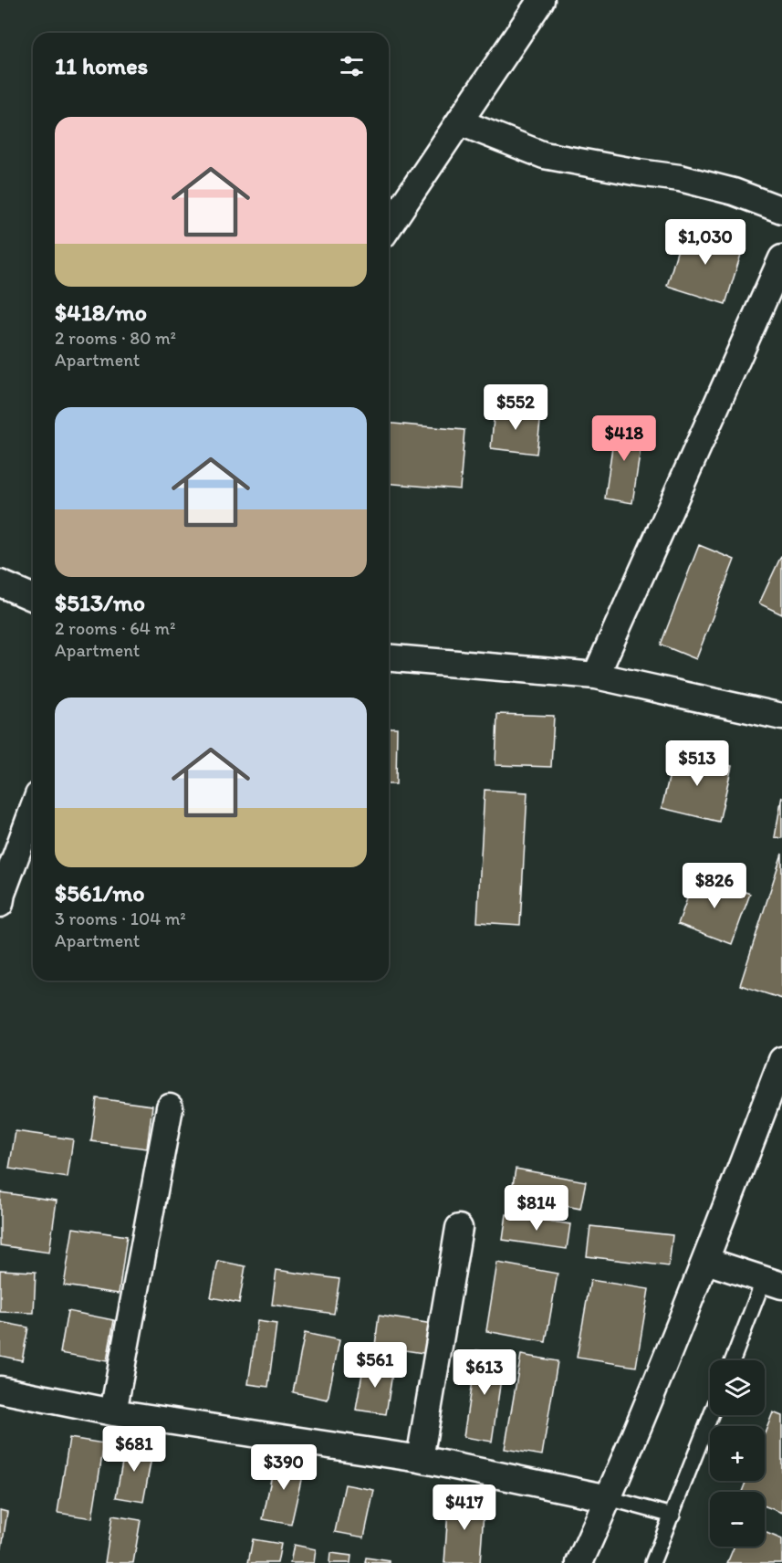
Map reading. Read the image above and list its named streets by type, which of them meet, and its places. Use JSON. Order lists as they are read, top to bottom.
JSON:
{
  "page": {
    "heading": "11 homes",
    "list": [
      {
        "name": "$418/mo",
        "note": "2 rooms · 80 m² · Apartment"
      },
      {
        "name": "$513/mo",
        "note": "2 rooms · 64 m² · Apartment"
      },
      {
        "name": "$561/mo",
        "note": "3 rooms · 104 m² · Apartment"
      }
    ],
    "price": [
      "$1,030",
      "$552",
      "$418",
      "$513",
      "$826",
      "$814",
      "$561",
      "$613",
      "$681",
      "$390",
      "$417"
    ],
    "map_buttons": ["+", "−"]
  }
}
